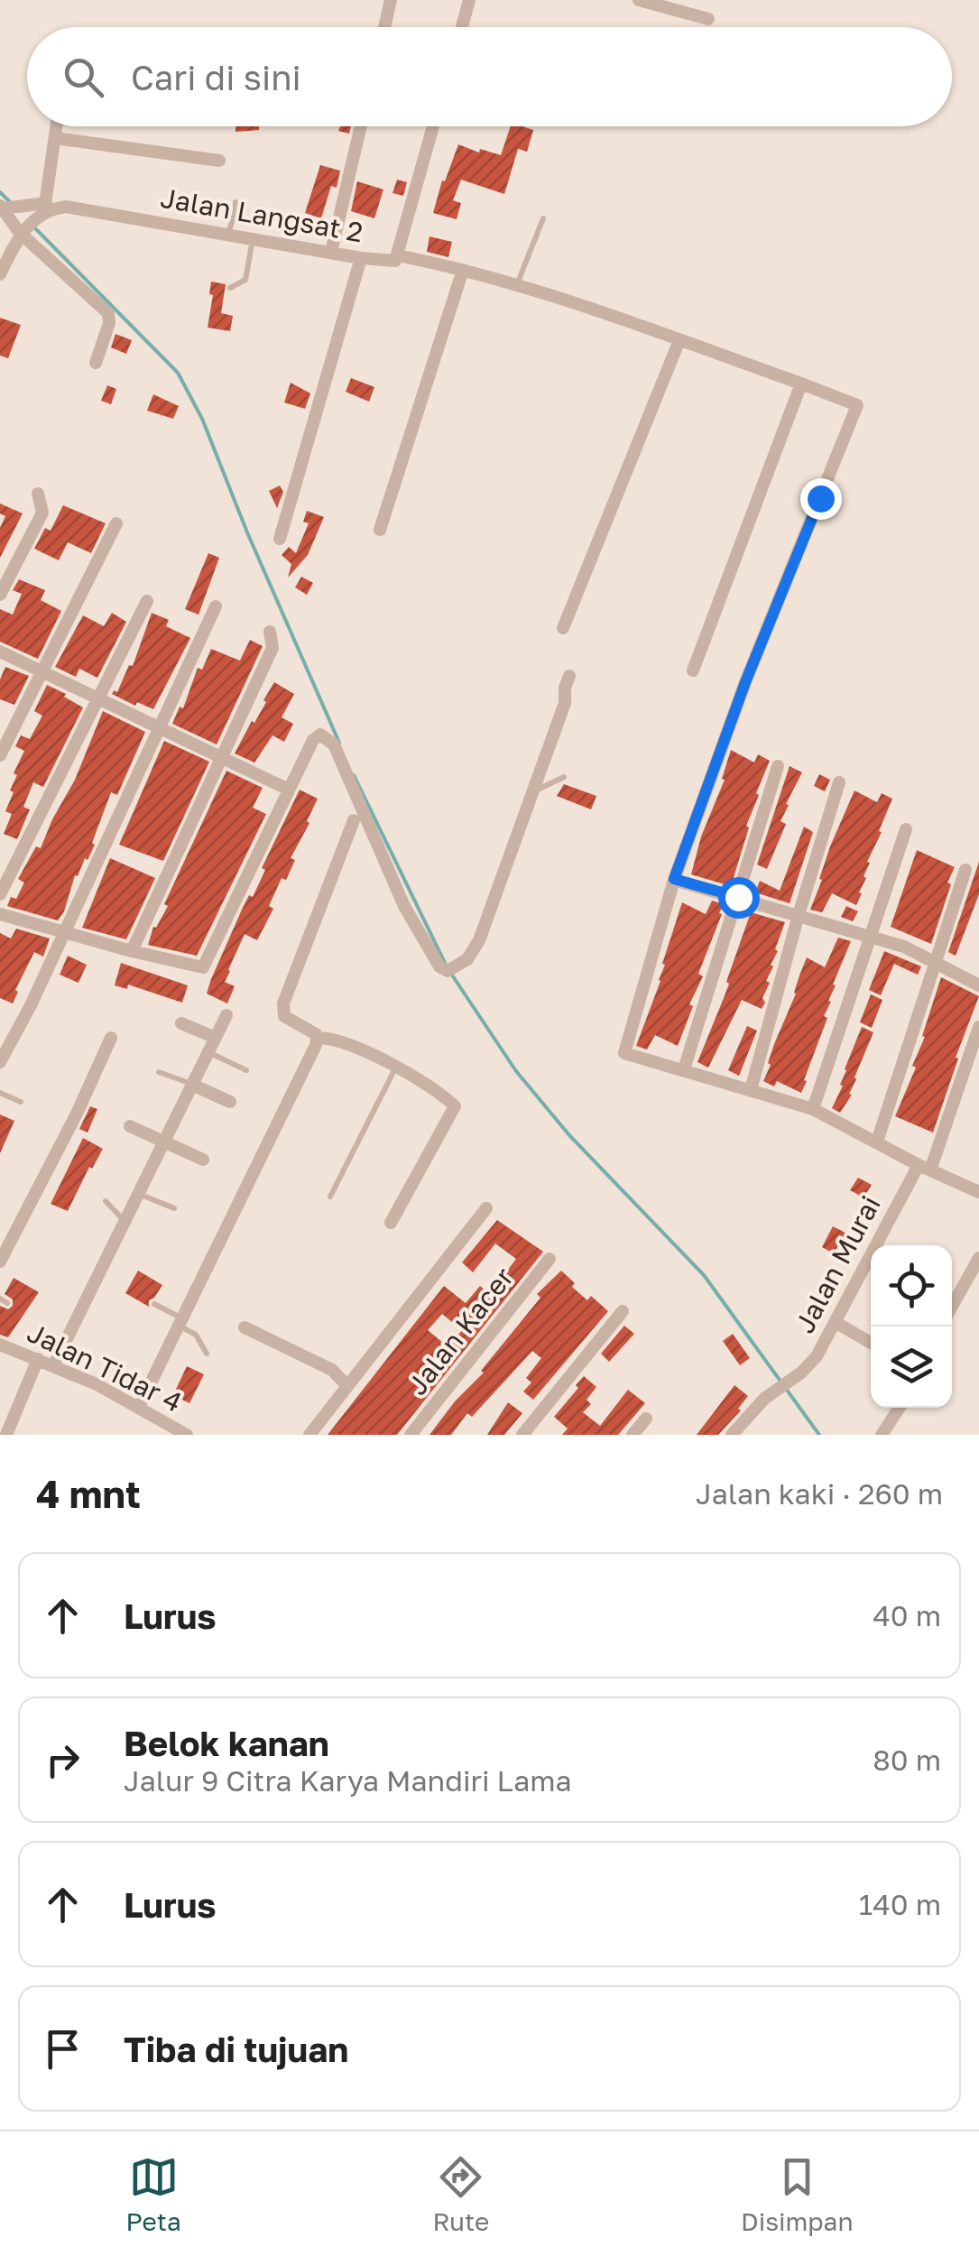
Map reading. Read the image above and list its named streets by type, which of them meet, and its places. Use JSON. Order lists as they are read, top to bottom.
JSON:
{
  "streets": {
    "street": [
      "Jalan Langsat 2",
      "Jalan Murai",
      "Jalan Kacer",
      "Jalan Tidar 4"
    ]
  },
  "page": {
    "search": "Cari di sini",
    "heading": ["4 mnt", "Jalan kaki · 260 m"],
    "list": [
      ["Lurus", "40 m"],
      ["Belok kanan", "Jalur 9 Citra Karya Mandiri Lama", "80 m"],
      ["Lurus", "140 m"],
      "Tiba di tujuan"
    ],
    "nav": ["Peta", "Rute", "Disimpan"]
  }
}
